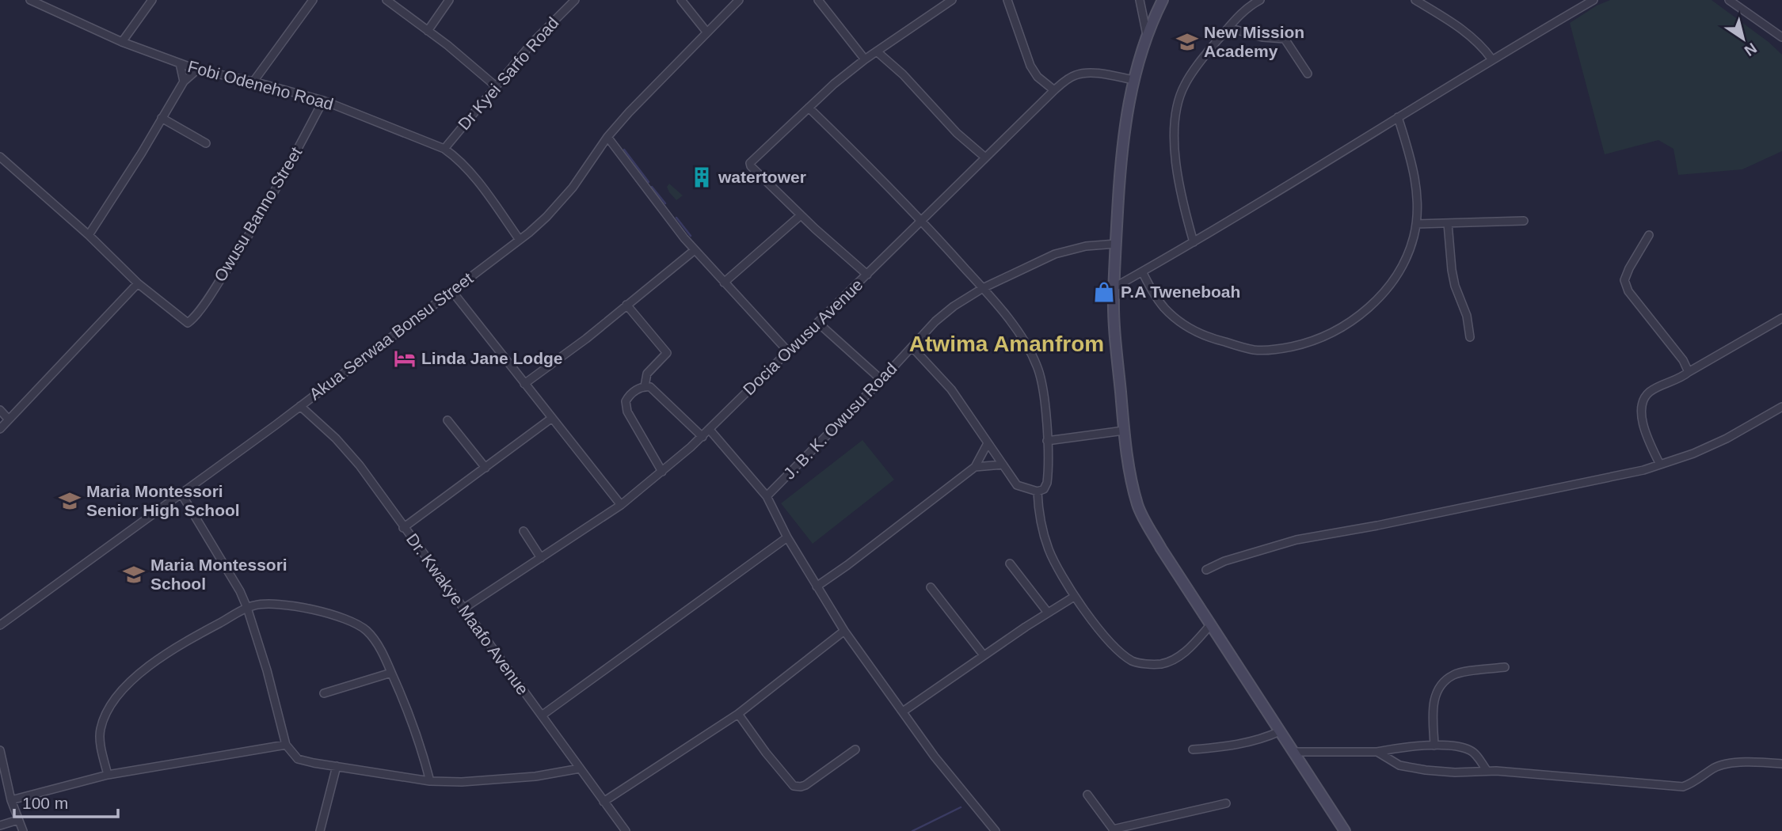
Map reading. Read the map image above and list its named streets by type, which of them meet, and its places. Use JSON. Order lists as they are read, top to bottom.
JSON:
{
  "streets": {
    "street": [
      "Dr Kyei Sarfo Road",
      "Fobi Odeneho Road",
      "Owusu Banno Street",
      "Akua Serwaa Bonsu Street",
      "Docia Owusu Avenue",
      "J. B. K. Owusu Road",
      "Dr. Kwakye Maafo Avenue"
    ]
  },
  "crossings": [
    ["Dr Kyei Sarfo Road", "Fobi Odeneho Road"],
    ["Fobi Odeneho Road", "Owusu Banno Street"],
    ["Fobi Odeneho Road", "Akua Serwaa Bonsu Street"],
    ["Akua Serwaa Bonsu Street", "Dr. Kwakye Maafo Avenue"],
    ["Docia Owusu Avenue", "Dr. Kwakye Maafo Avenue"]
  ],
  "districts": ["Atwima Amanfrom"],
  "places": {
    "school or university": ["New Mission Academy", "Maria Montessori Senior High School", "Maria Montessori School"],
    "building": ["watertower"],
    "shop": ["P.A Tweneboah"],
    "hotel": ["Linda Jane Lodge"]
  },
  "scale_bar": "100 m",
  "north": "bottom right"
}
